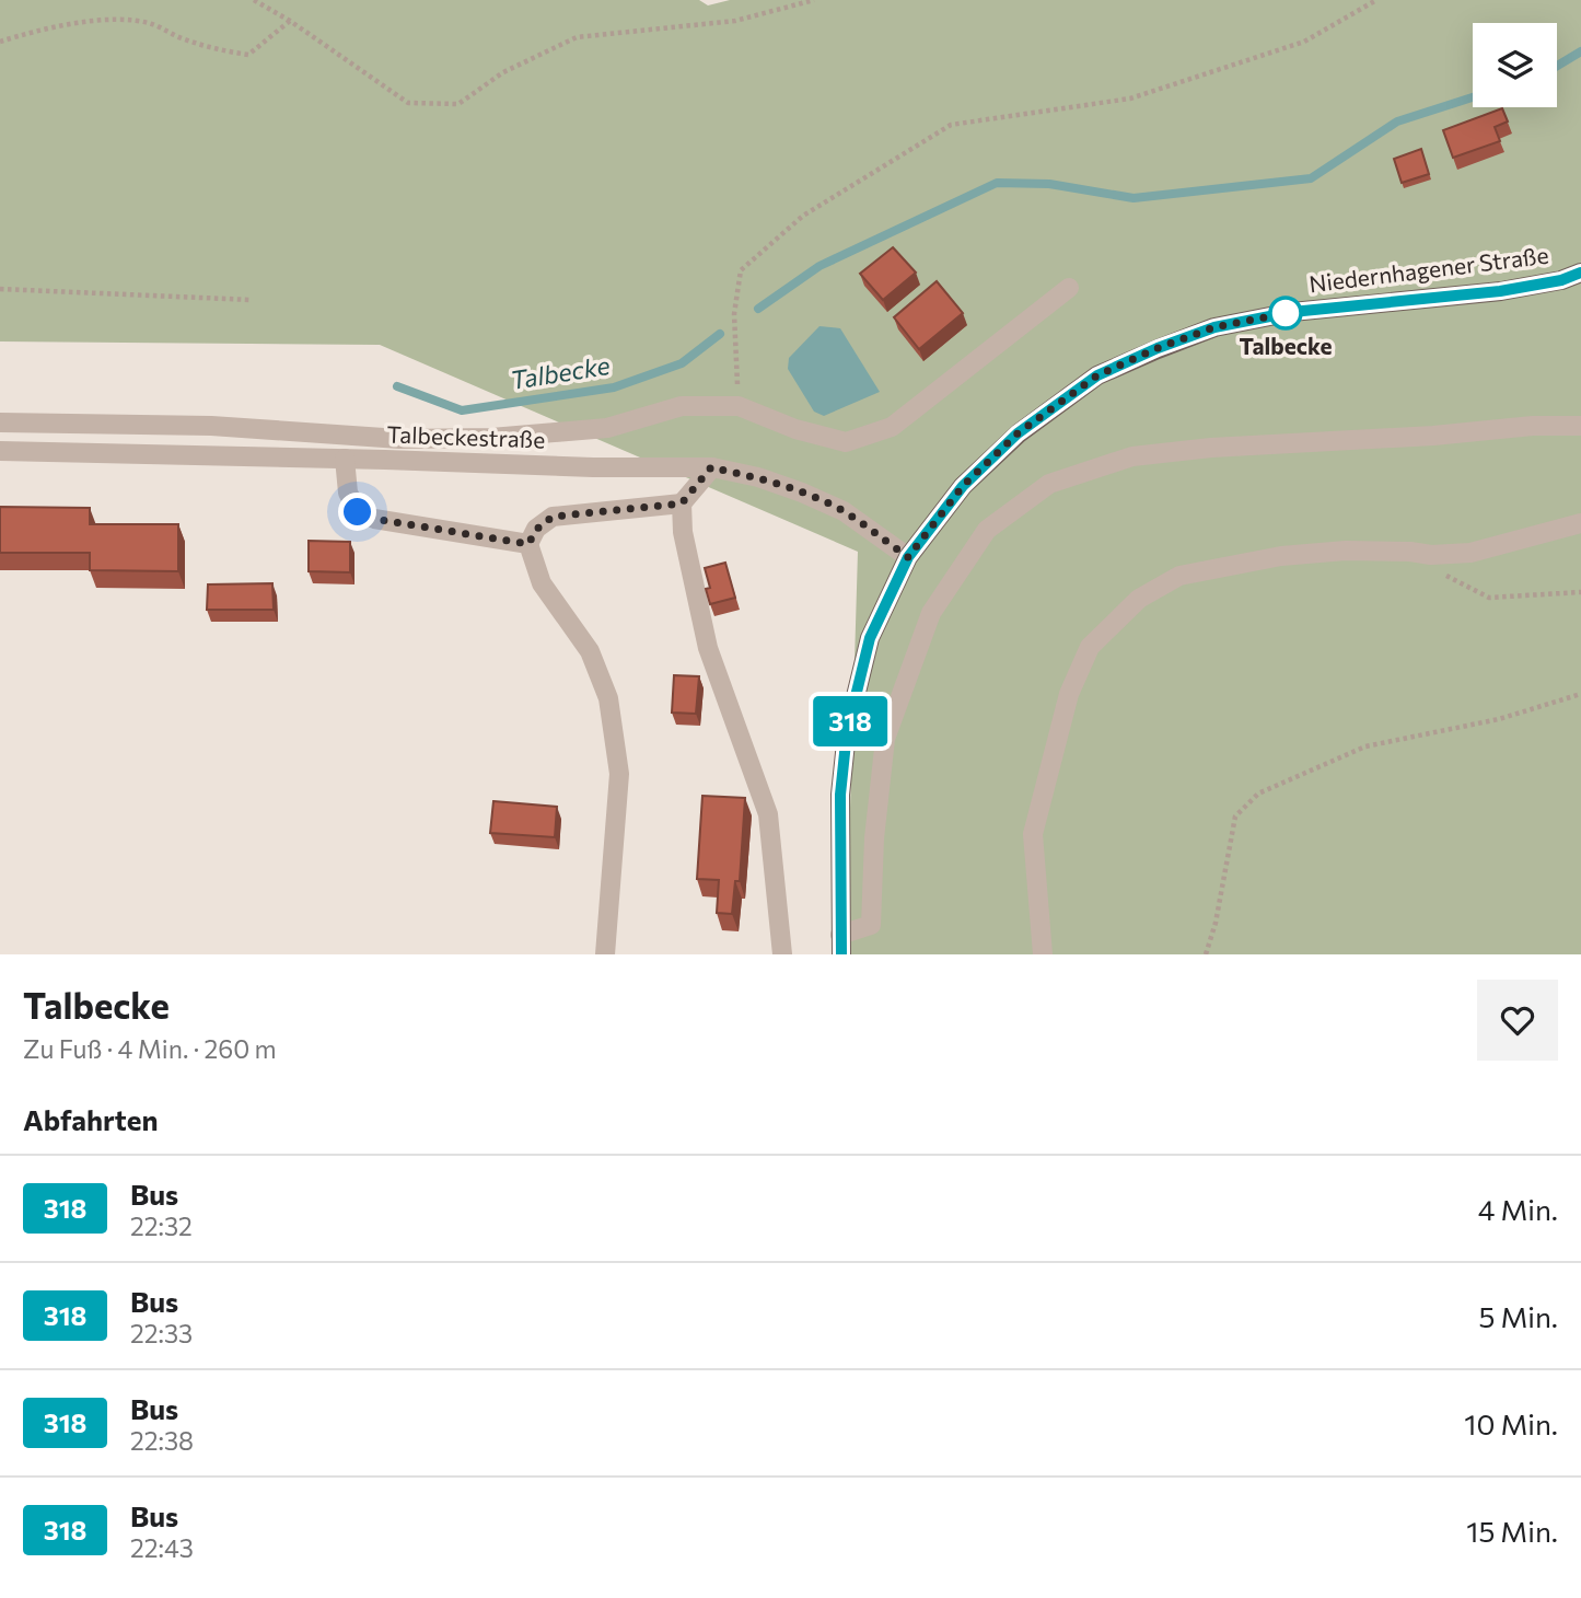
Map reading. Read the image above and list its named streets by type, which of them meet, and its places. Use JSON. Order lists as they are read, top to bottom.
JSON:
{
  "streets": {
    "main road": ["Niedernhagener Straße"],
    "street": ["Talbeckestraße"]
  },
  "crossings": [
    ["Niedernhagener Straße", "Talbeckestraße"]
  ],
  "water": ["Talbecke"],
  "places": ["Talbecke"],
  "lines": ["bus line 318"],
  "page": {
    "on_map": "318",
    "heading": [
      ["Talbecke", "Zu Fuß · 4 Min. · 260 m"],
      "Abfahrten"
    ],
    "list": [
      {
        "mark": "318",
        "name": "Bus",
        "note": "22:32",
        "value": "4 Min."
      },
      {
        "mark": "318",
        "name": "Bus",
        "note": "22:33",
        "value": "5 Min."
      },
      {
        "mark": "318",
        "name": "Bus",
        "note": "22:38",
        "value": "10 Min."
      },
      {
        "mark": "318",
        "name": "Bus",
        "note": "22:43",
        "value": "15 Min."
      }
    ]
  }
}
